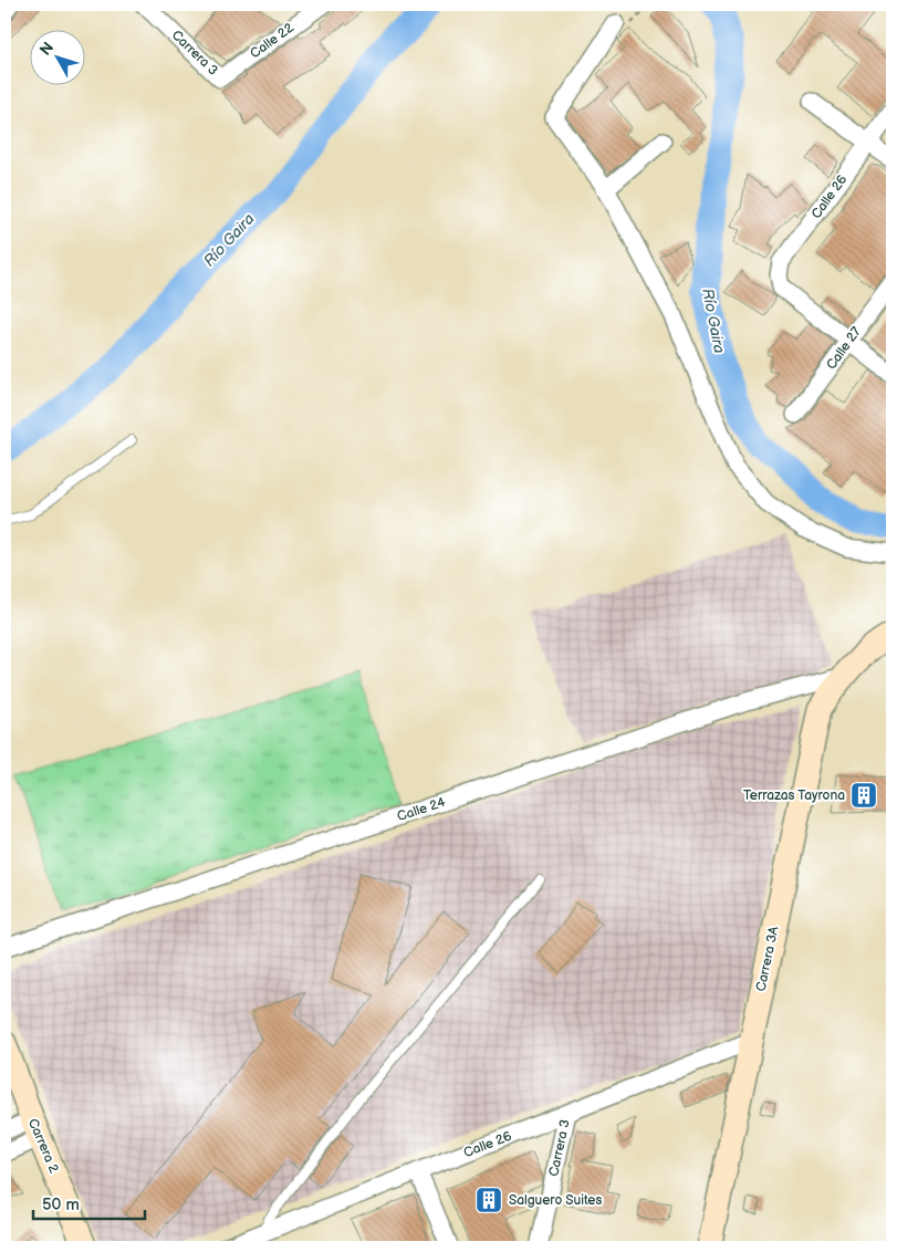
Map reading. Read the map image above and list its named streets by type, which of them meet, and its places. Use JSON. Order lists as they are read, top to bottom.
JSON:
{
  "streets": {
    "street": [
      "Calle 22",
      "Carrera 3",
      "Calle 26",
      "Calle 27",
      "Calle 24",
      "Carrera 3A",
      "Carrera 2"
    ]
  },
  "crossings": [
    ["Calle 22", "Carrera 3"],
    ["Carrera 3", "Calle 26"],
    ["Calle 26", "Calle 27"],
    ["Calle 26", "Carrera 3A"],
    ["Calle 24", "Carrera 3A"]
  ],
  "water": ["Río Gaira"],
  "places": {
    "building": ["Terrazas Tayrona", "Salguero Suites"]
  },
  "scale_bar": "50 m",
  "north": "top left"
}
